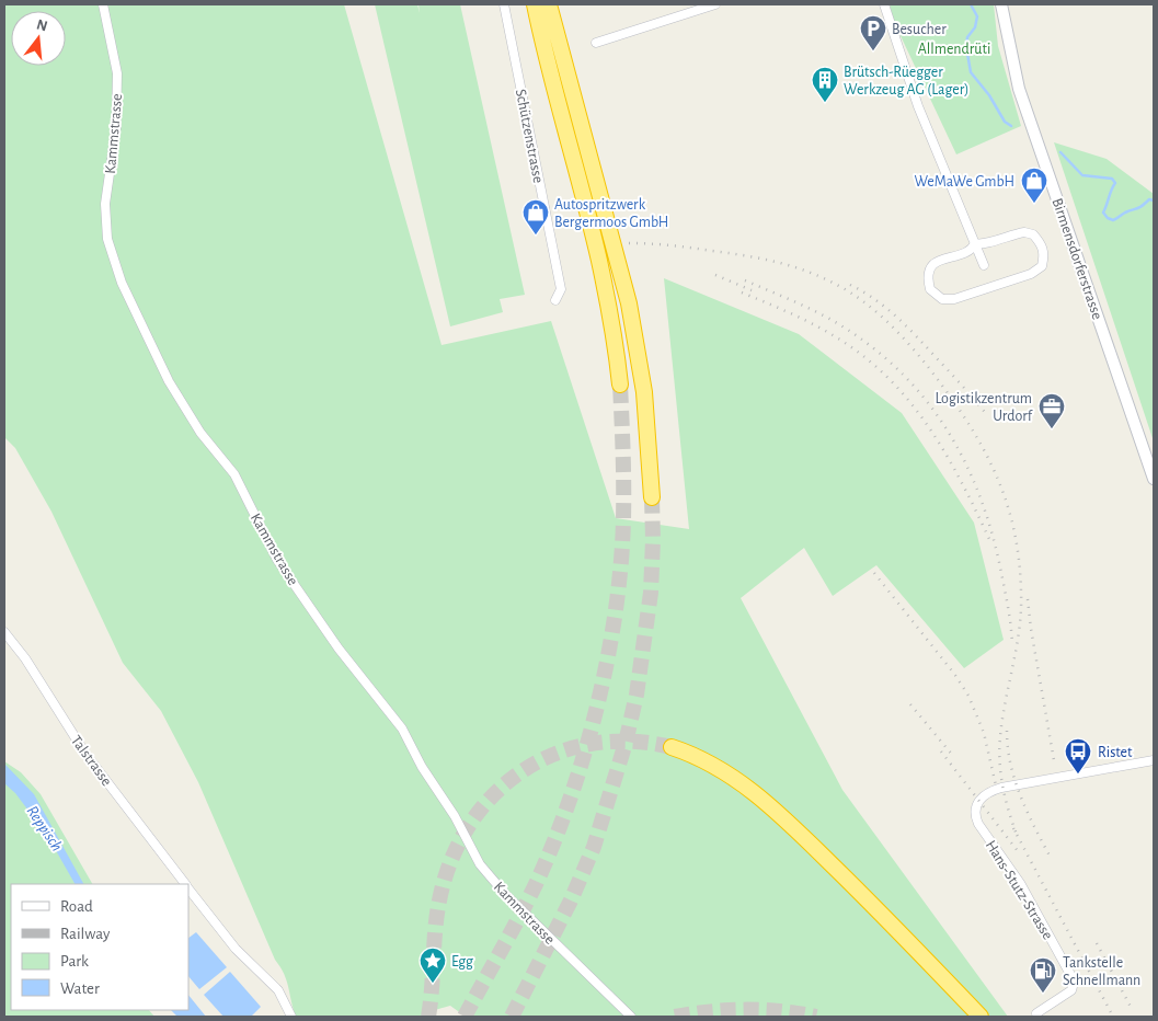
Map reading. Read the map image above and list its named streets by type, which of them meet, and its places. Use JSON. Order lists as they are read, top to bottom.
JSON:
{
  "streets": {
    "main road": ["Birmensdorferstrasse"],
    "street": [
      "Kammstrasse",
      "Schützenstrasse",
      "Talstrasse",
      "Hans-Stutz-Strasse"
    ]
  },
  "water": ["Reppisch"],
  "parks": ["Allmendrüti"],
  "places": {
    "parking": ["Besucher"],
    "building": ["Brütsch-Rüegger Werkzeug AG (Lager)"],
    "shop": ["WeMaWe GmbH", "Autospritzwerk Bergermoos GmbH"],
    "office": ["Logistikzentrum Urdorf"],
    "bus stop": ["Ristet"],
    "place": ["Egg"],
    "fuel station": ["Tankstelle Schnellmann"]
  },
  "legend": [
    "Road",
    "Railway",
    "Park",
    "Water"
  ],
  "north": "top"
}
